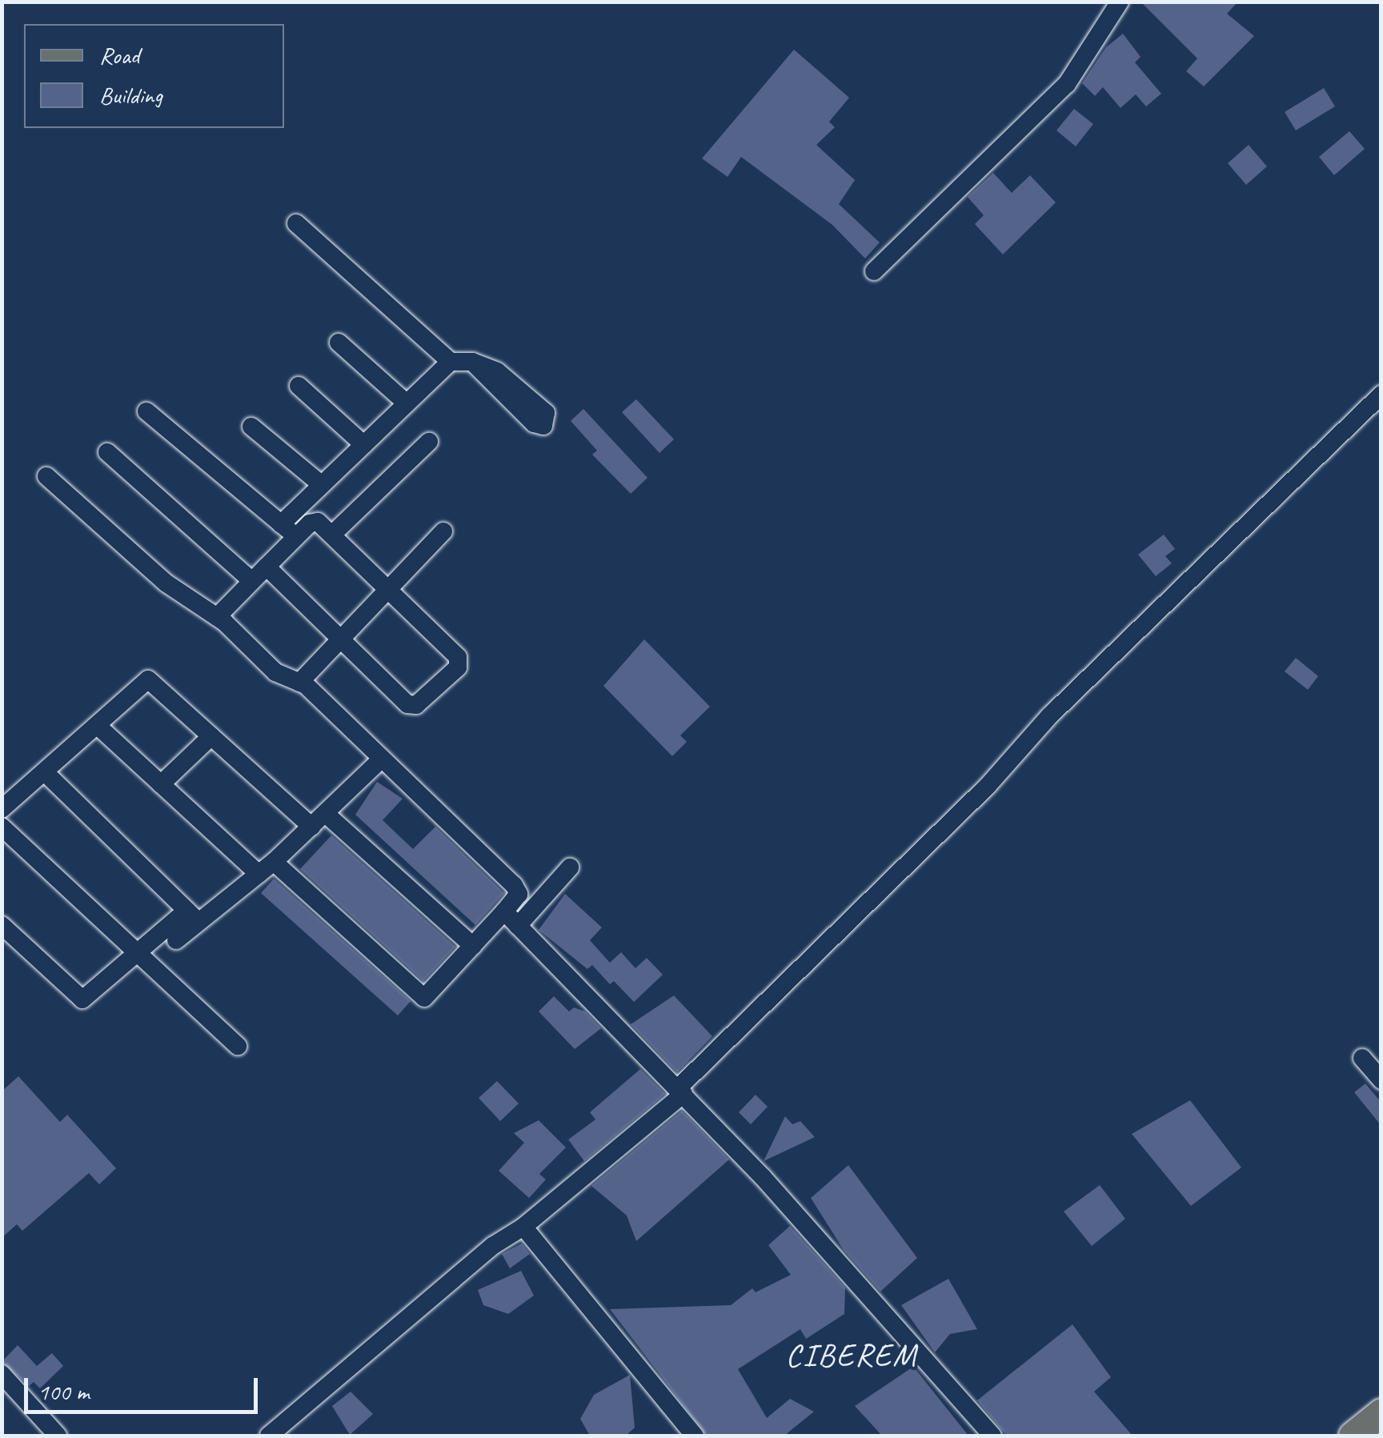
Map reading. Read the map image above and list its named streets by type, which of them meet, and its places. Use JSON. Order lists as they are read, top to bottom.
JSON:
{
  "districts": ["CIBEREM"],
  "legend": ["Road", "Building"],
  "scale_bar": "100 m"
}
